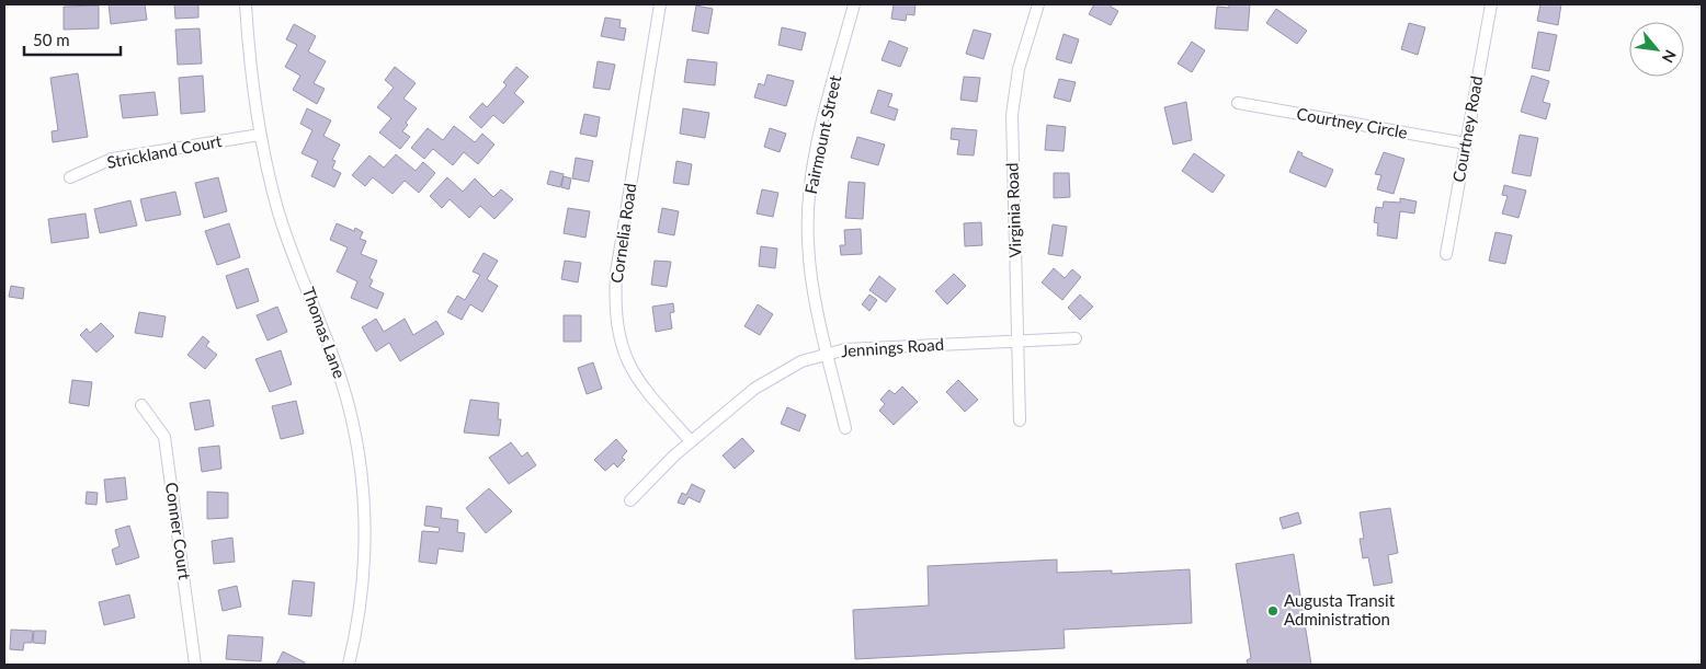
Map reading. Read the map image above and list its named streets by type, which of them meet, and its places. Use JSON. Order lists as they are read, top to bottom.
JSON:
{
  "streets": {
    "street": [
      "Courtney Circle",
      "Courtney Road",
      "Fairmount Street",
      "Strickland Court",
      "Virginia Road",
      "Cornelia Road",
      "Thomas Lane",
      "Jennings Road",
      "Conner Court"
    ]
  },
  "crossings": [
    ["Courtney Circle", "Courtney Road"],
    ["Fairmount Street", "Jennings Road"],
    ["Strickland Court", "Thomas Lane"],
    ["Virginia Road", "Jennings Road"],
    ["Cornelia Road", "Jennings Road"]
  ],
  "places": ["Augusta Transit Administration"],
  "scale_bar": "50 m",
  "north": "bottom right"
}
